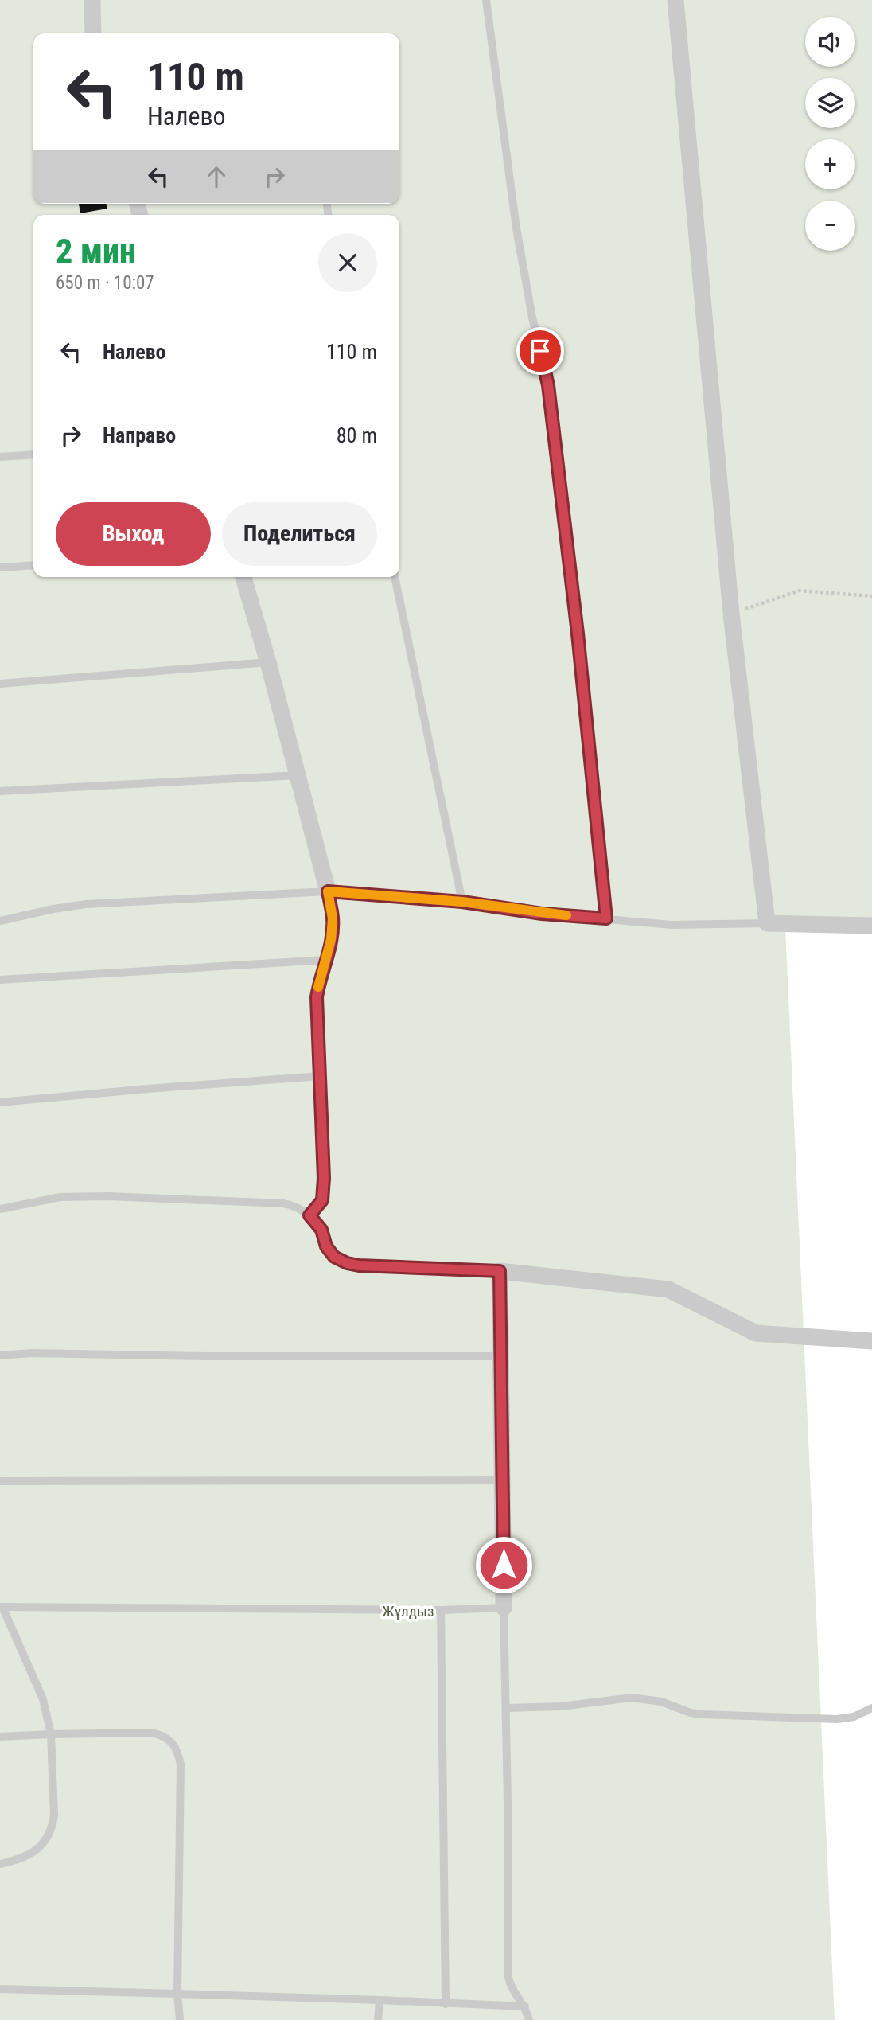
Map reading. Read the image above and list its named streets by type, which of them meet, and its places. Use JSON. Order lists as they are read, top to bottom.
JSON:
{
  "parks": ["Жұлдыз"],
  "page": {
    "map_buttons": ["+", "−"],
    "turn": ["110 m", "Налево"],
    "heading": ["2 мин", "650 m · 10:07"],
    "list": [
      {
        "name": "Налево",
        "value": "110 m"
      },
      {
        "name": "Направо",
        "value": "80 m"
      }
    ],
    "buttons": ["Выход", "Поделиться"]
  }
}
